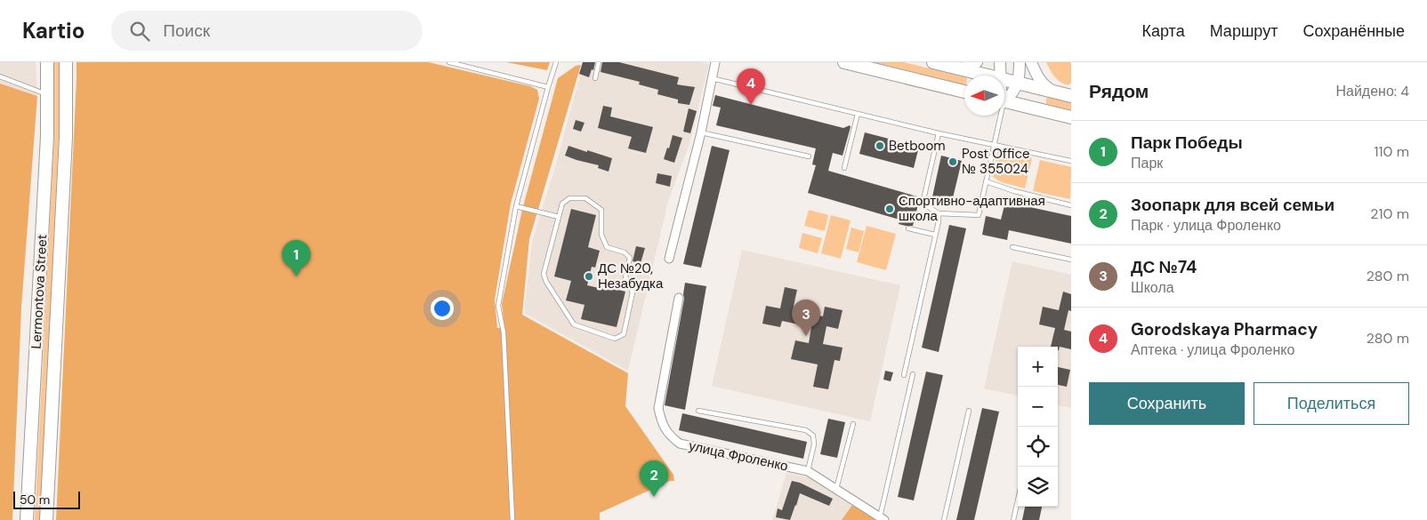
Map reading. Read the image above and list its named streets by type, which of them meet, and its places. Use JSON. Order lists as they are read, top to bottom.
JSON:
{
  "streets": {
    "main road": ["Lermontova Street"],
    "street": ["улица Фроленко"]
  },
  "places": [
    "Betboom",
    "Post Office № 355024",
    "Спортивно-адаптивная школа",
    "ДС №20, Незабудка"
  ],
  "scale_bar": "50 m",
  "north": "left",
  "page": {
    "header": "Kartio",
    "search": "Поиск",
    "nav": ["Карта", "Маршрут", "Сохранённые"],
    "heading": ["Рядом", "Найдено: 4"],
    "pins": [
      "4",
      "1",
      "3",
      "2"
    ],
    "list": [
      {
        "mark": "1",
        "name": "Парк Победы",
        "note": "Парк",
        "value": "110 m"
      },
      {
        "mark": "2",
        "name": "Зоопарк для всей семьи",
        "note": "Парк · улица Фроленко",
        "value": "210 m"
      },
      {
        "mark": "3",
        "name": "ДС №74",
        "note": "Школа",
        "value": "280 m"
      },
      {
        "mark": "4",
        "name": "Gorodskaya Pharmacy",
        "note": "Аптека · улица Фроленко",
        "value": "280 m"
      }
    ],
    "map_buttons": ["+", "−"],
    "buttons": ["Сохранить", "Поделиться"],
    "scale": "50 m"
  }
}
